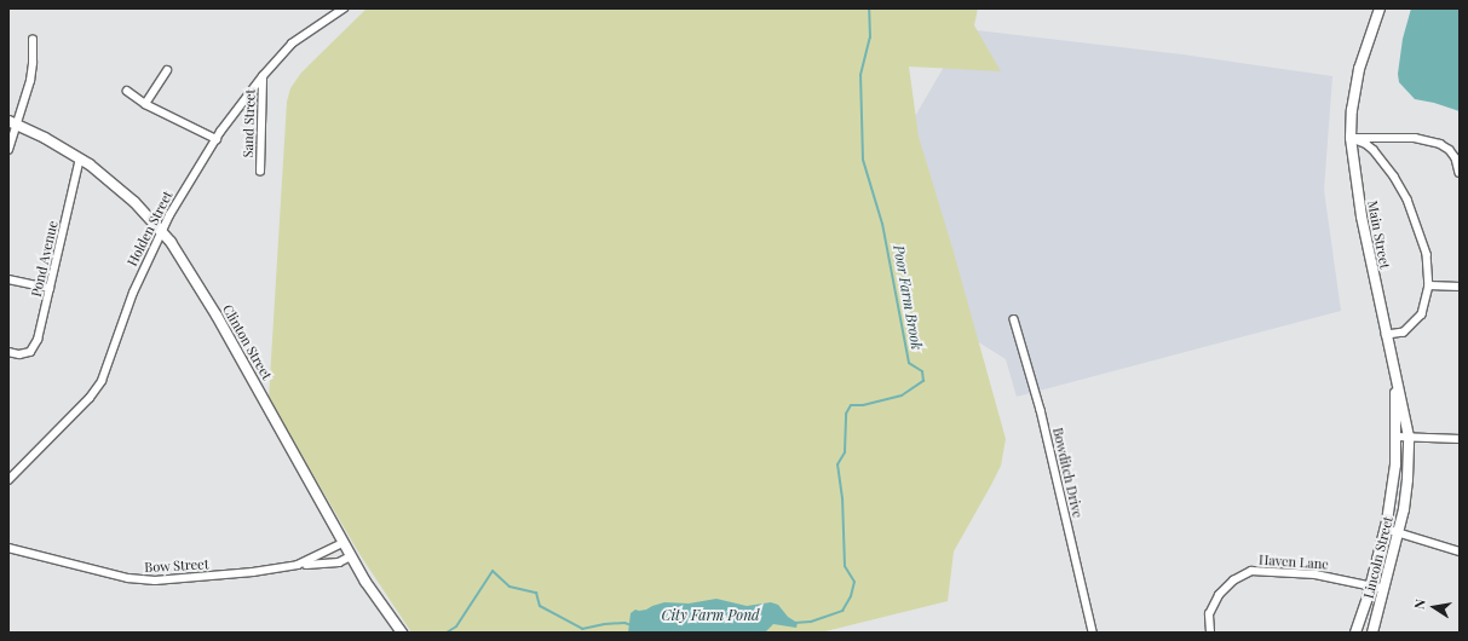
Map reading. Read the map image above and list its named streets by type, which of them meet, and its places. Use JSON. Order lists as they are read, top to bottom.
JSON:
{
  "streets": {
    "main road": ["Main Street", "Clinton Street", "Lincoln Street"],
    "street": [
      "Sand Street",
      "Holden Street",
      "Pond Avenue",
      "Bowditch Drive",
      "Haven Lane",
      "Bow Street"
    ]
  },
  "crossings": [
    ["Sand Street", "Holden Street"],
    ["Holden Street", "Clinton Street"],
    ["Main Street", "Lincoln Street"],
    ["Pond Avenue", "Clinton Street"],
    ["Clinton Street", "Bow Street"],
    ["Lincoln Street", "Haven Lane"]
  ],
  "water": ["Poor Farm Brook", "City Farm Pond"],
  "north": "left"
}
